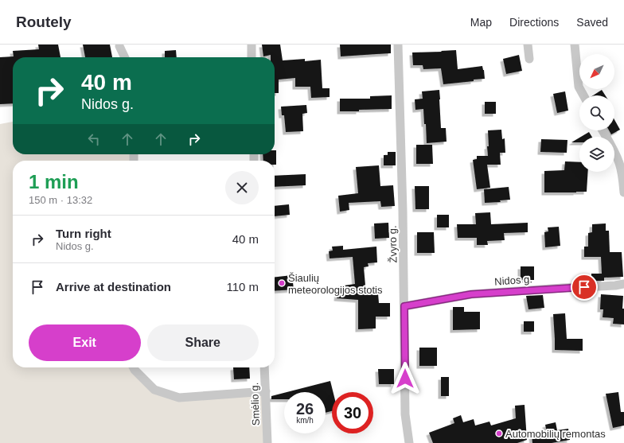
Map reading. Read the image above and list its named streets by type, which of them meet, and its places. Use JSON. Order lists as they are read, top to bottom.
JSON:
{
  "streets": {
    "street": ["Žvyro g.", "Nidos g.", "Smėlio g."]
  },
  "crossings": [
    ["Žvyro g.", "Nidos g."]
  ],
  "places": ["Šiaulių meteorologijos stotis", "Automobilių remontas"],
  "north": "bottom left",
  "page": {
    "header": "Routely",
    "nav": ["Map", "Directions", "Saved"],
    "turn": ["40 m", "Nidos g."],
    "heading": ["1 min", "150 m · 13:32"],
    "list": [
      {
        "name": "Turn right",
        "note": "Nidos g.",
        "value": "40 m"
      },
      {
        "name": "Arrive at destination",
        "value": "110 m"
      }
    ],
    "buttons": ["Exit", "Share"],
    "speed": "26 km/h",
    "limit": "30"
  }
}
